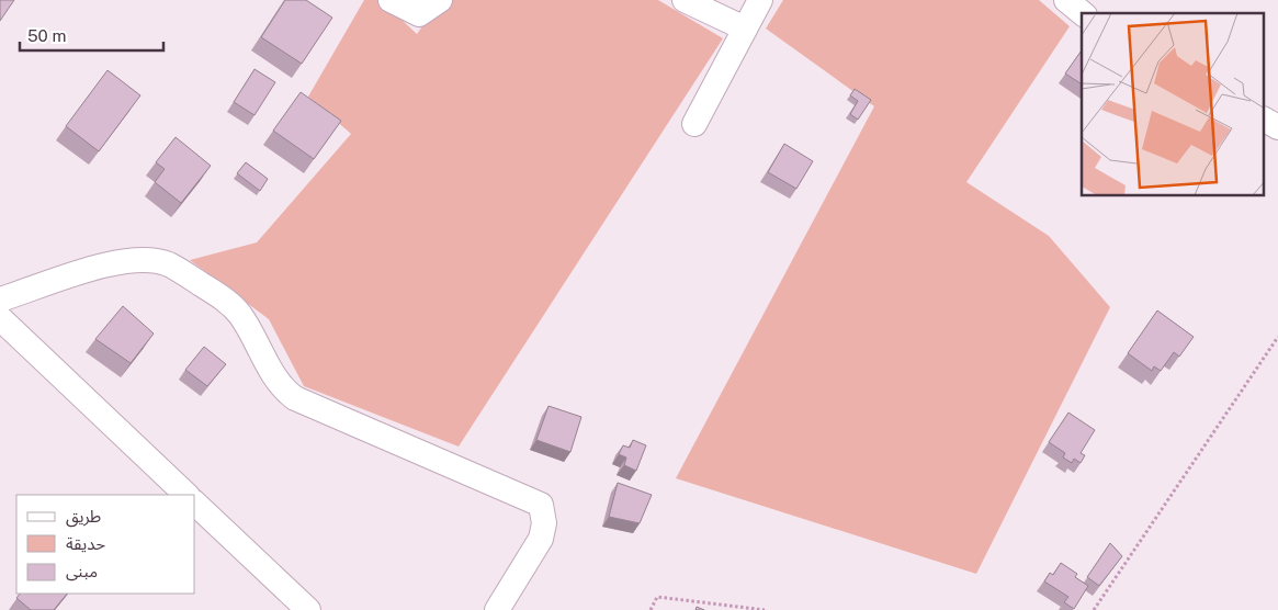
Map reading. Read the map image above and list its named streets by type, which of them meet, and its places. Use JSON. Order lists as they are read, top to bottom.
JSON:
{
  "legend": ["طريق", "حديقة", "مبنى"],
  "scale_bar": "50 m"
}
